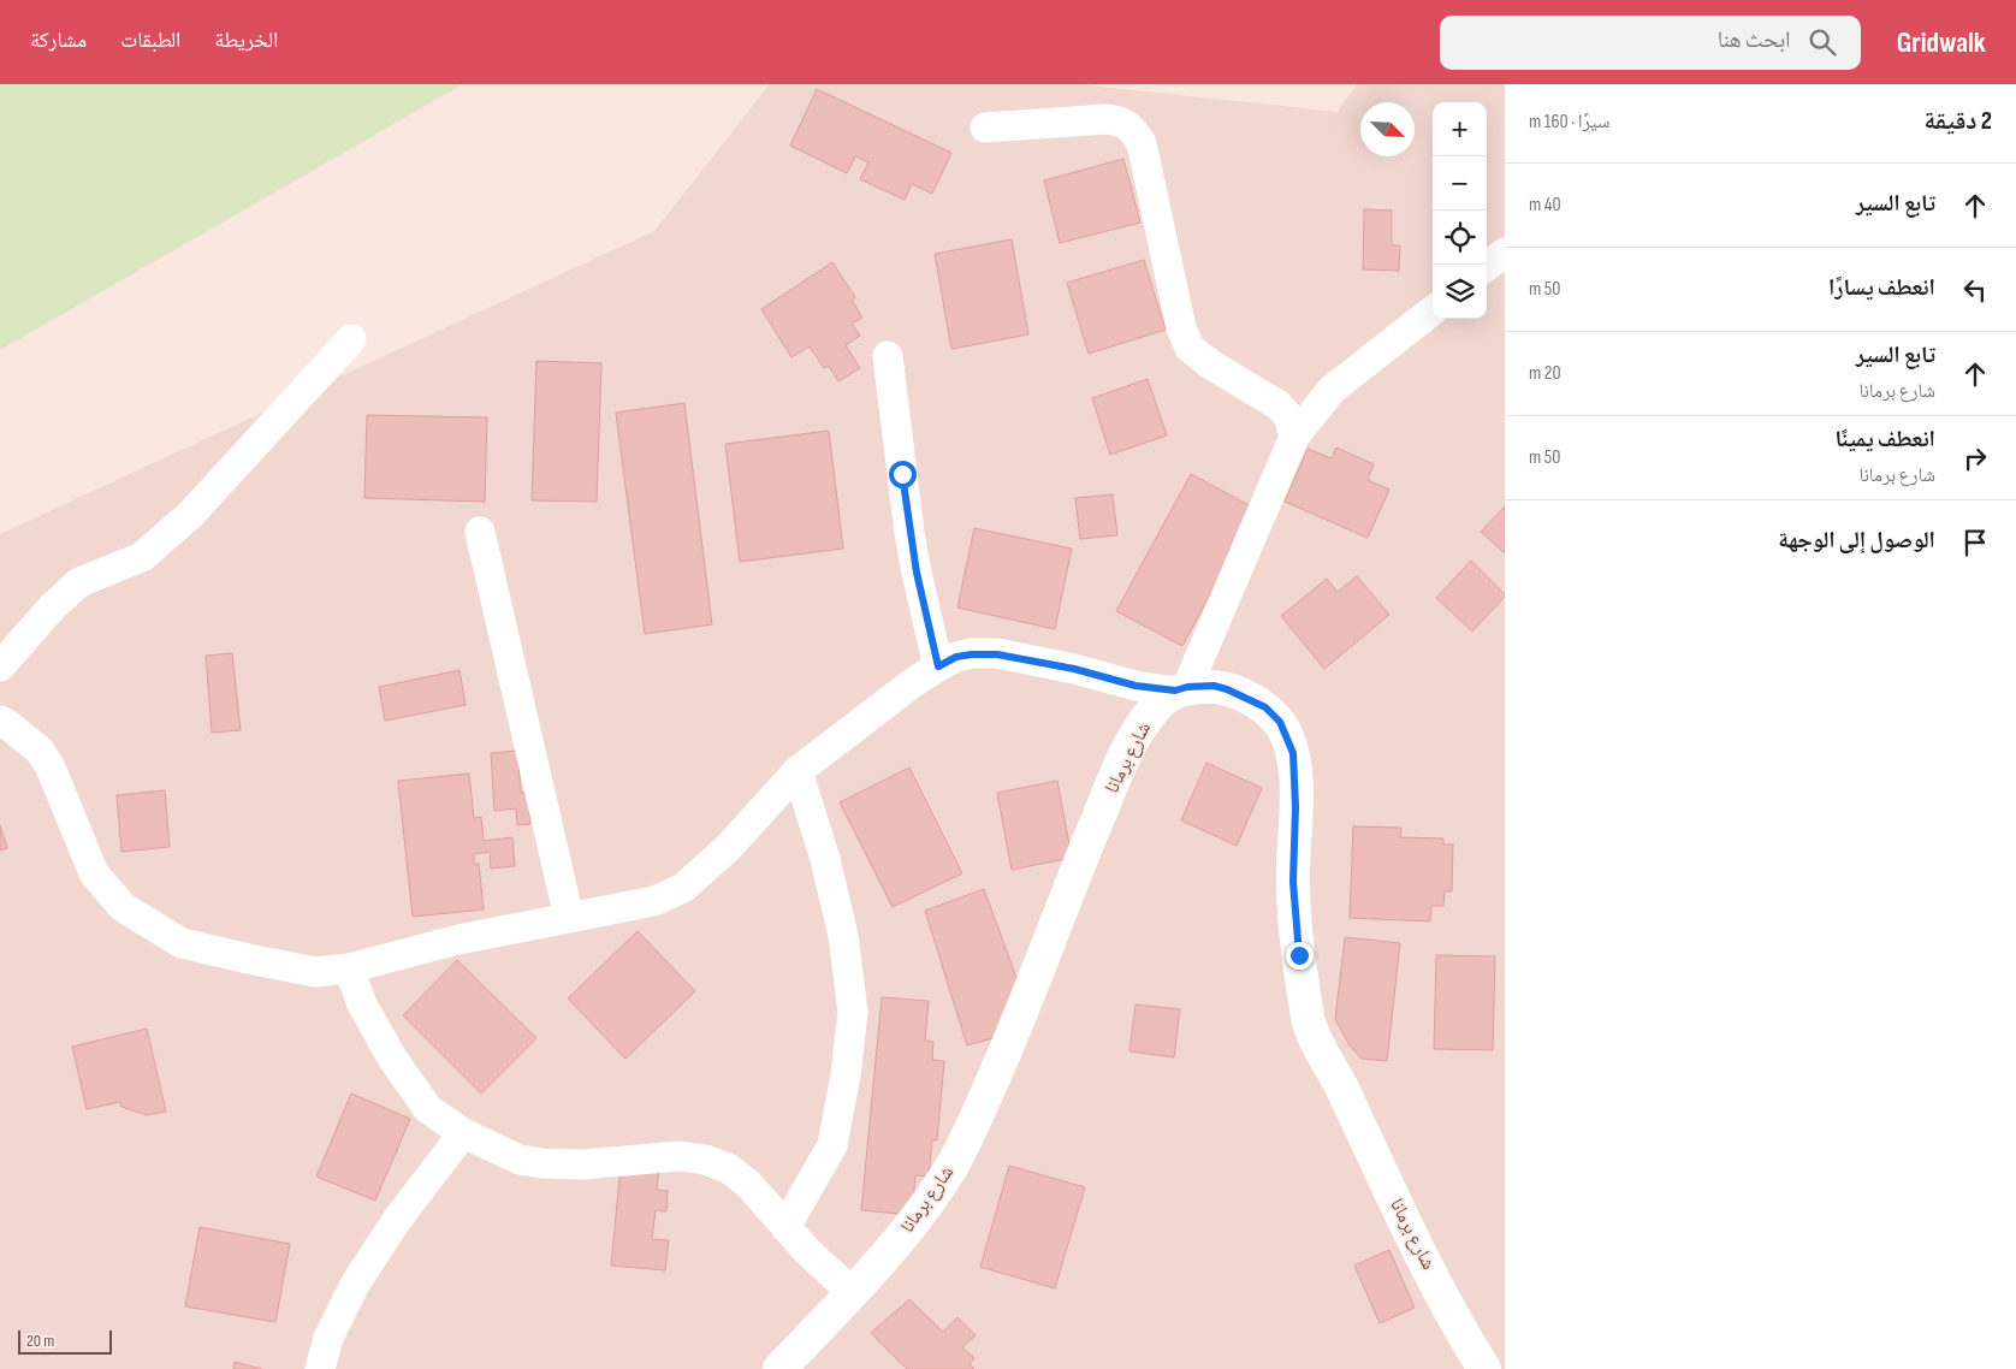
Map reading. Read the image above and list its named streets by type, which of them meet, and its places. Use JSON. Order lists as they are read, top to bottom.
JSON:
{
  "streets": {
    "street": ["شارع برمانا"]
  },
  "scale_bar": "20 m",
  "north": "bottom right",
  "page": {
    "header": "Gridwalk",
    "search": "ابحث هنا",
    "nav": ["الخريطة", "الطبقات", "مشاركة"],
    "heading": ["2 دقيقة", "سيرًا · 160 m"],
    "map_buttons": ["+", "−"],
    "list": [
      ["تابع السير", "40 m"],
      ["انعطف يسارًا", "50 m"],
      ["تابع السير", "شارع برمانا", "20 m"],
      ["انعطف يمينًا", "شارع برمانا", "50 m"],
      "الوصول إلى الوجهة"
    ],
    "scale": "20 m"
  }
}
